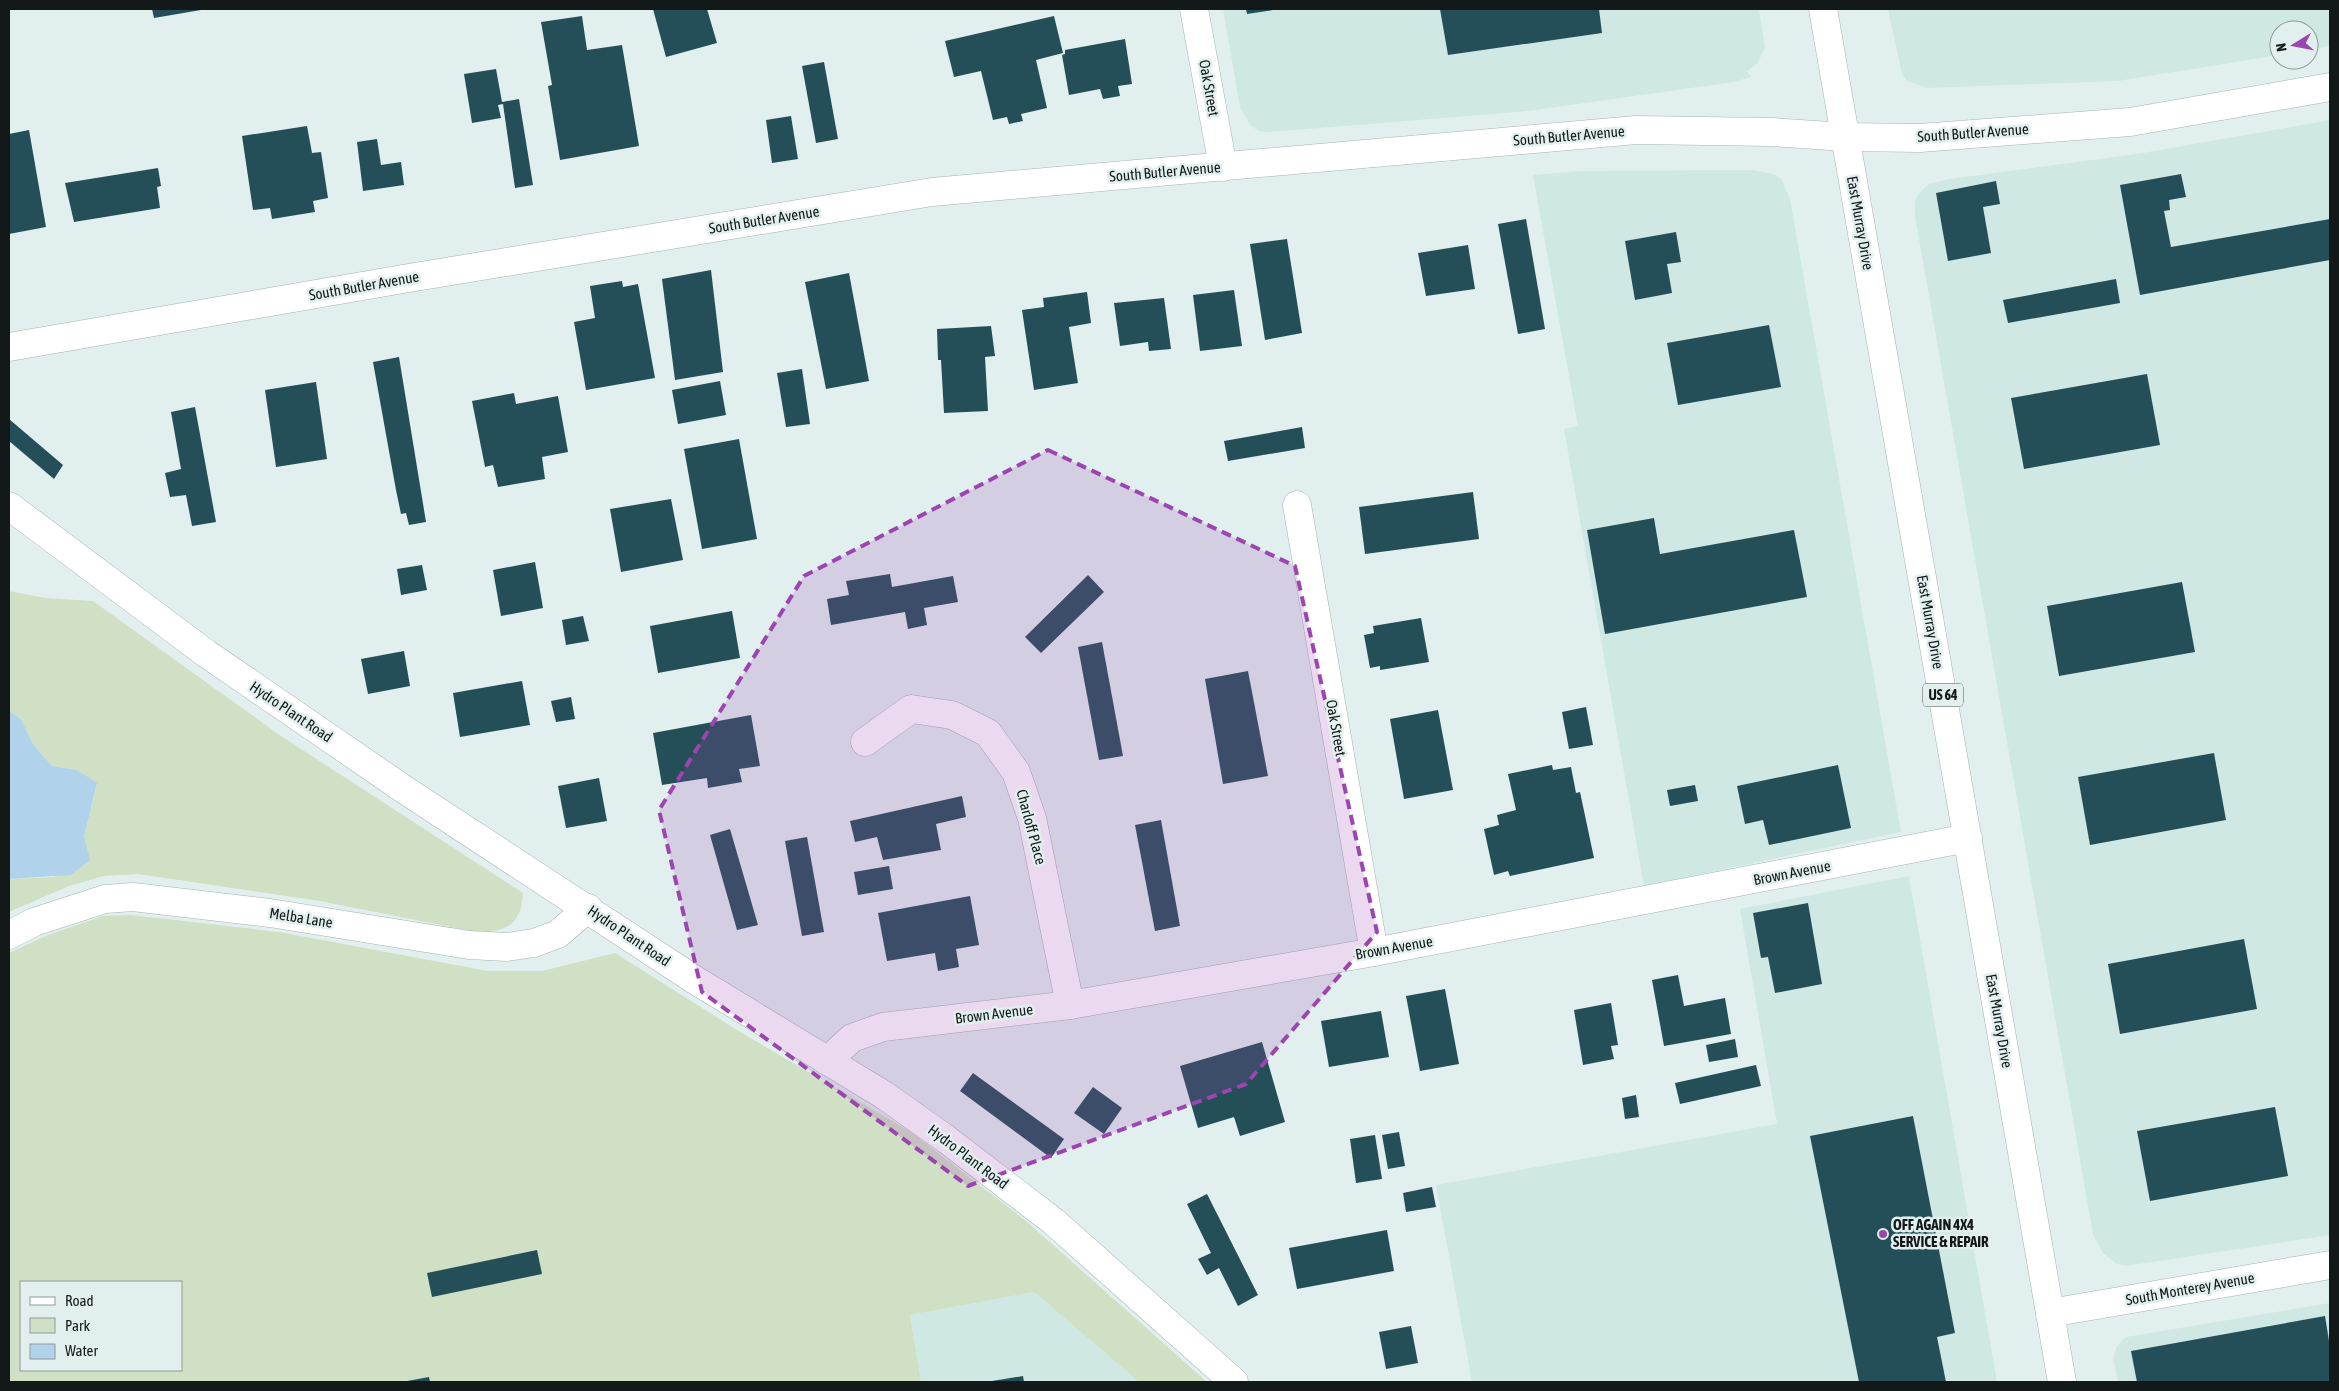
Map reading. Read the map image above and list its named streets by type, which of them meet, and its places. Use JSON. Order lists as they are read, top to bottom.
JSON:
{
  "streets": {
    "main road": [
      "Oak Street",
      "South Butler Avenue",
      "East Murray Drive",
      "US 64",
      "Hydro Plant Road",
      "Charloff Place",
      "Brown Avenue",
      "Melba Lane",
      "South Monterey Avenue"
    ]
  },
  "crossings": [
    ["Oak Street", "South Butler Avenue"],
    ["Oak Street", "Brown Avenue"],
    ["South Butler Avenue", "East Murray Drive"],
    ["East Murray Drive", "Brown Avenue"],
    ["East Murray Drive", "South Monterey Avenue"],
    ["Hydro Plant Road", "Brown Avenue"],
    ["Hydro Plant Road", "Melba Lane"],
    ["Charloff Place", "Brown Avenue"]
  ],
  "places": ["OFF AGAIN 4X4 SERVICE & REPAIR"],
  "legend": ["Road", "Park", "Water"],
  "north": "left"
}
